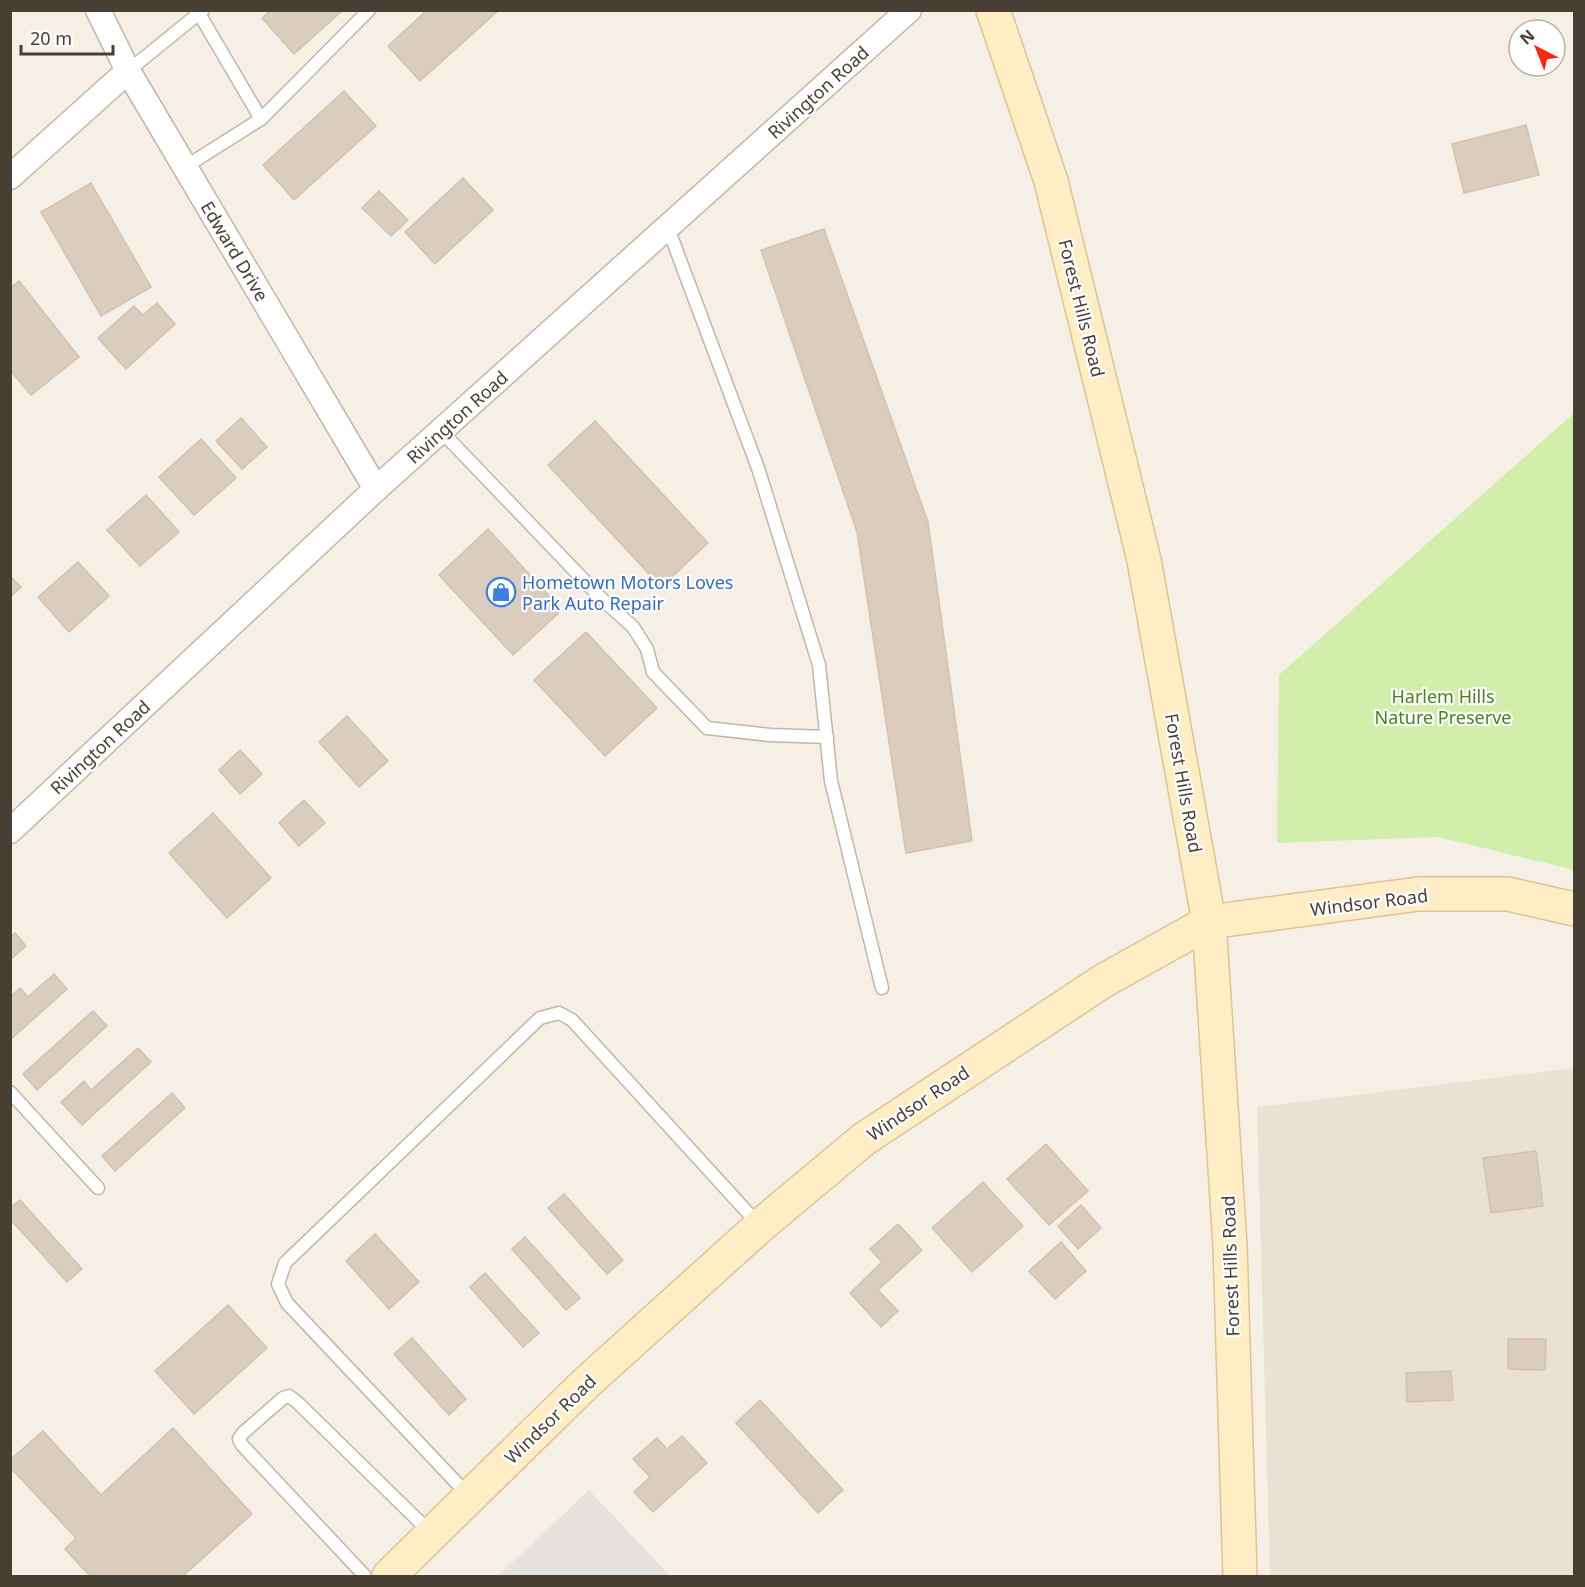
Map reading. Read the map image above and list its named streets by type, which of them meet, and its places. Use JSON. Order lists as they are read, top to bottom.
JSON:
{
  "streets": {
    "street": [
      "Rivington Road",
      "Edward Drive",
      "Forest Hills Road",
      "Windsor Road"
    ]
  },
  "crossings": [
    ["Rivington Road", "Edward Drive"],
    ["Forest Hills Road", "Windsor Road"]
  ],
  "parks": ["Harlem Hills Nature Preserve"],
  "places": {
    "shop": ["Hometown Motors Loves Park Auto Repair"]
  },
  "scale_bar": "20 m",
  "north": "top left"
}
